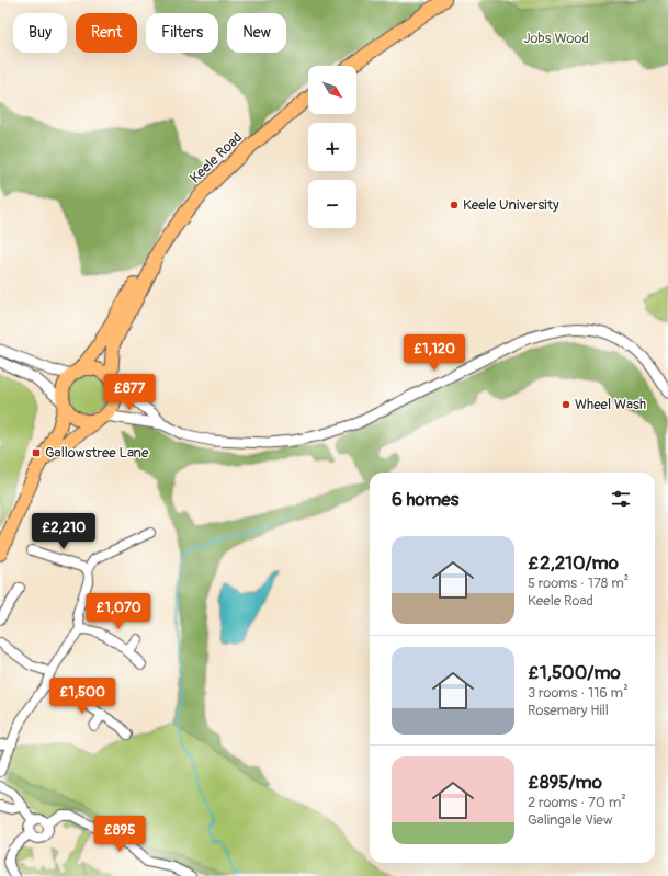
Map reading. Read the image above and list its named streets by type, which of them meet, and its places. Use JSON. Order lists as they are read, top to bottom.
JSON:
{
  "streets": {
    "main road": ["Keele Road"]
  },
  "parks": ["Jobs Wood"],
  "places": {
    "other": ["Keele University", "Wheel Wash"],
    "transit": ["Gallowstree Lane"]
  },
  "north": "bottom right",
  "page": {
    "chip": [
      "Buy",
      "Rent",
      "Filters",
      "New"
    ],
    "map_buttons": ["+", "−"],
    "price": [
      "£1,120",
      "£877",
      "£2,210",
      "£1,070",
      "£1,500",
      "£895"
    ],
    "heading": "6 homes",
    "list": [
      {
        "name": "£2,210/mo",
        "note": "5 rooms · 178 m² · Keele Road"
      },
      {
        "name": "£1,500/mo",
        "note": "3 rooms · 116 m² · Rosemary Hill"
      },
      {
        "name": "£895/mo",
        "note": "2 rooms · 70 m² · Galingale View"
      }
    ]
  }
}
